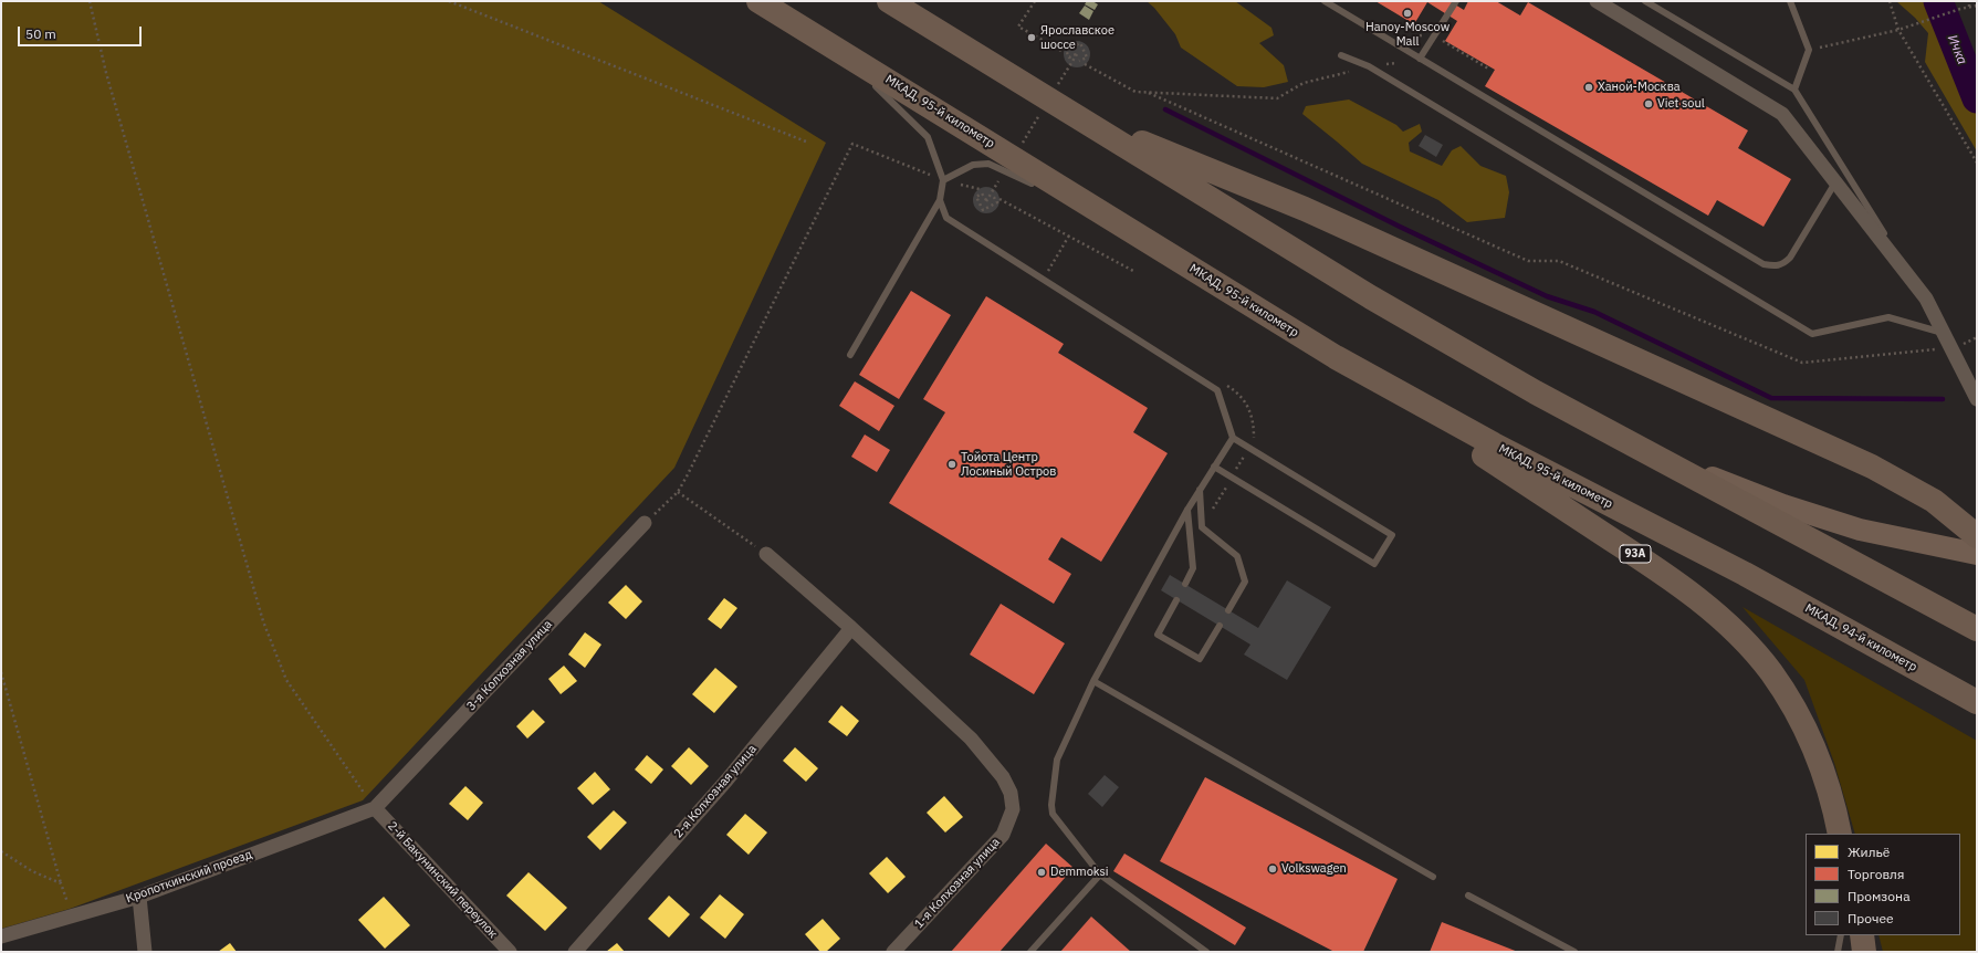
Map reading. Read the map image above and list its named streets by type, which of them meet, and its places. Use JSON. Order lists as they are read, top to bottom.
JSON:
{
  "streets": {
    "highway": ["МКАД, 95-й километр", "93A", "МКАД, 94-й километр"],
    "street": [
      "3-я Колхозная улица",
      "2-я Колхозная улица",
      "Кропоткинский проезд",
      "2-й Бакунинский переулок",
      "1-я Колхозная улица"
    ]
  },
  "crossings": [
    ["МКАД, 95-й километр", "93A"],
    ["МКАД, 95-й километр", "МКАД, 94-й километр"],
    ["3-я Колхозная улица", "Кропоткинский проезд"],
    ["3-я Колхозная улица", "2-й Бакунинский переулок"],
    ["2-я Колхозная улица", "1-я Колхозная улица"],
    ["Кропоткинский проезд", "2-й Бакунинский переулок"]
  ],
  "water": ["Ичка"],
  "places": [
    "Hanoy-Moscow Mall",
    "Ярославское шоссе",
    "Ханой-Москва",
    "Viet soul",
    "Тойота Центр Лосиный Остров",
    "Volkswagen",
    "Demmoksi"
  ],
  "legend": [
    "Жильё",
    "Торговля",
    "Промзона",
    "Прочее"
  ],
  "scale_bar": "50 m"
}
